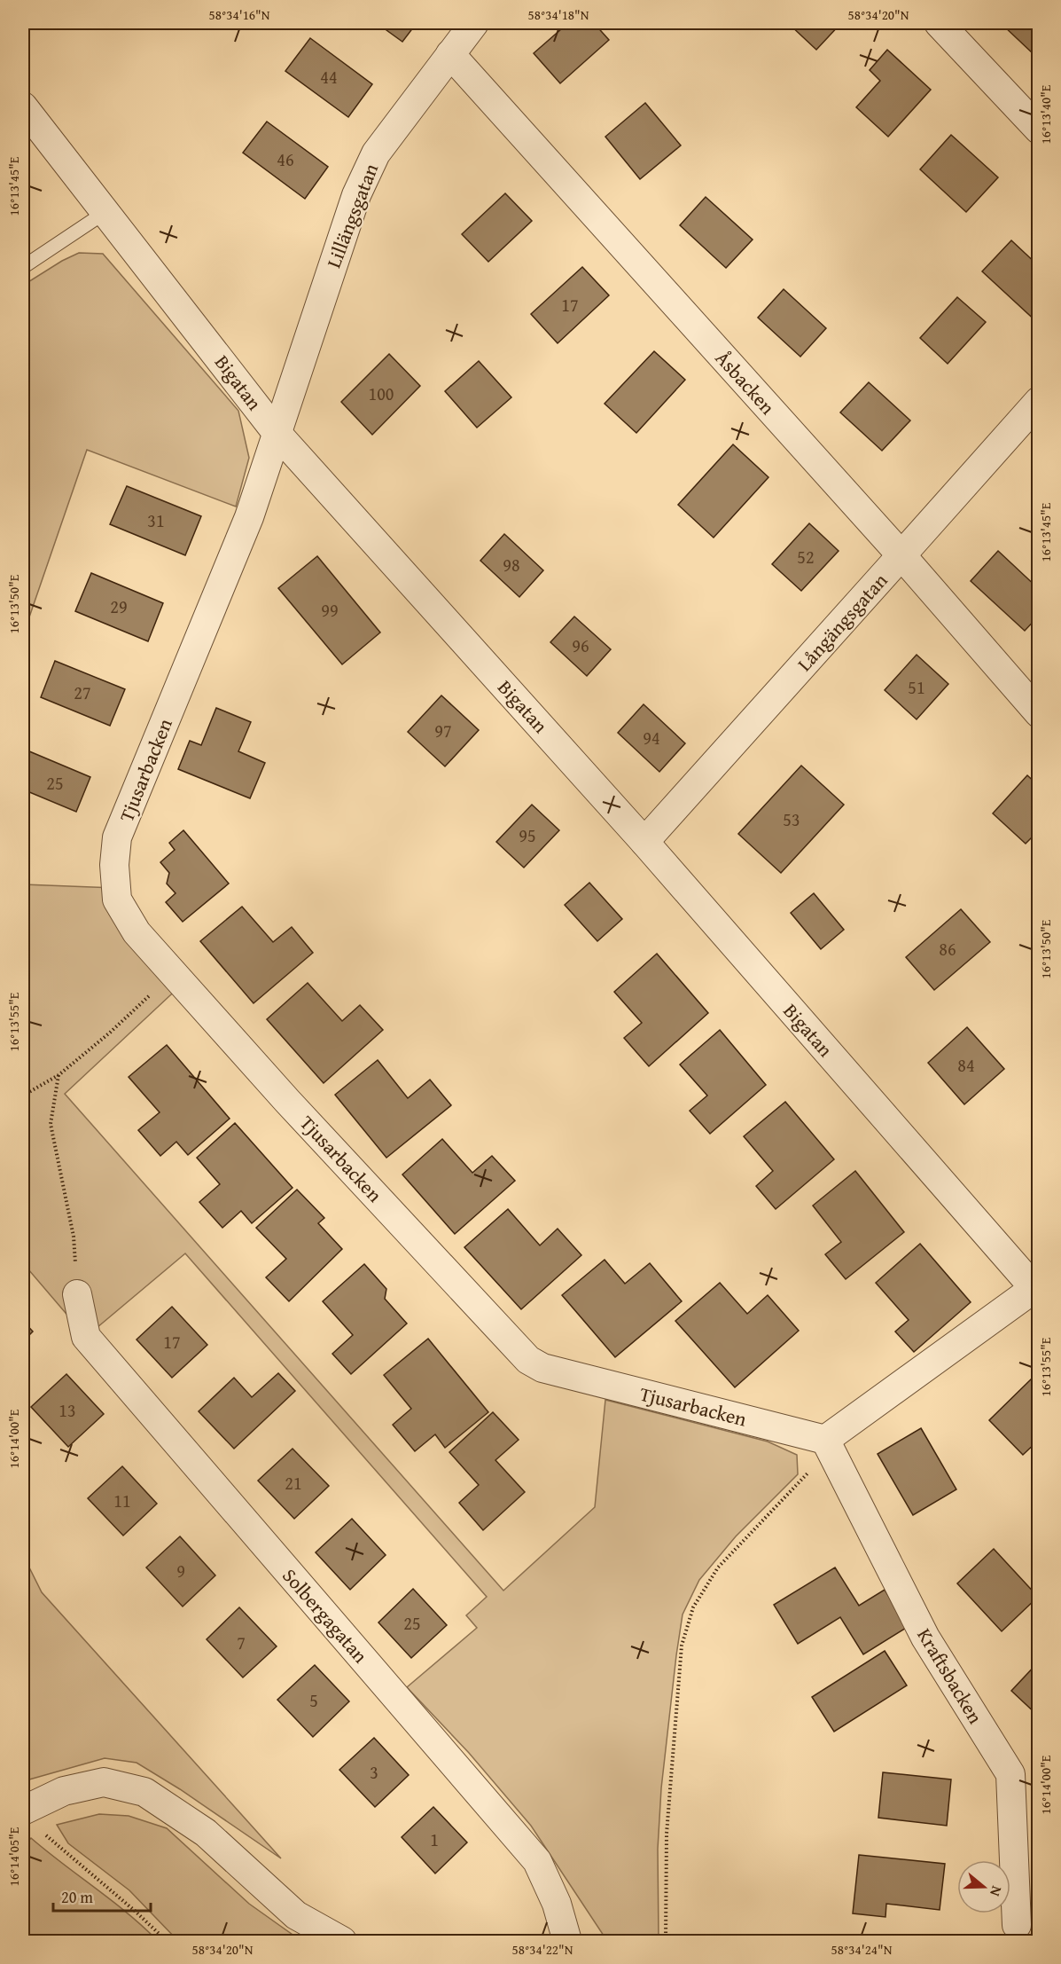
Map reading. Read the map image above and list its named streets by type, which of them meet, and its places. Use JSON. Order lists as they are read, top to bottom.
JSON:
{
  "streets": {
    "street": [
      "Lillängsgatan",
      "Bigatan",
      "Åsbacken",
      "Långängsgatan",
      "Tjusarbacken",
      "Solbergagatan",
      "Kraftsbacken"
    ]
  },
  "crossings": [
    ["Lillängsgatan", "Bigatan"],
    ["Lillängsgatan", "Åsbacken"],
    ["Lillängsgatan", "Tjusarbacken"],
    ["Bigatan", "Långängsgatan"],
    ["Bigatan", "Tjusarbacken"],
    ["Åsbacken", "Långängsgatan"],
    ["Tjusarbacken", "Kraftsbacken"]
  ],
  "house_numbers": [
    "44",
    "46",
    "17",
    "100",
    "31",
    "52",
    "98",
    "29",
    "99",
    "96",
    "51",
    "27",
    "97",
    "94",
    "25",
    "53",
    "95",
    "86",
    "84",
    "17",
    "13",
    "21",
    "11",
    "9",
    "25",
    "7",
    "5",
    "3",
    "1"
  ],
  "scale_bar": "20 m",
  "north": "right",
  "coordinates": [
    "58°34'16\"N",
    "58°34'18\"N",
    "58°34'20\"N",
    "16°13'40\"E",
    "16°13'45\"E",
    "16°13'50\"E",
    "16°13'55\"E",
    "16°14'00\"E",
    "16°14'05\"E",
    "58°34'22\"N",
    "58°34'24\"N"
  ]
}
